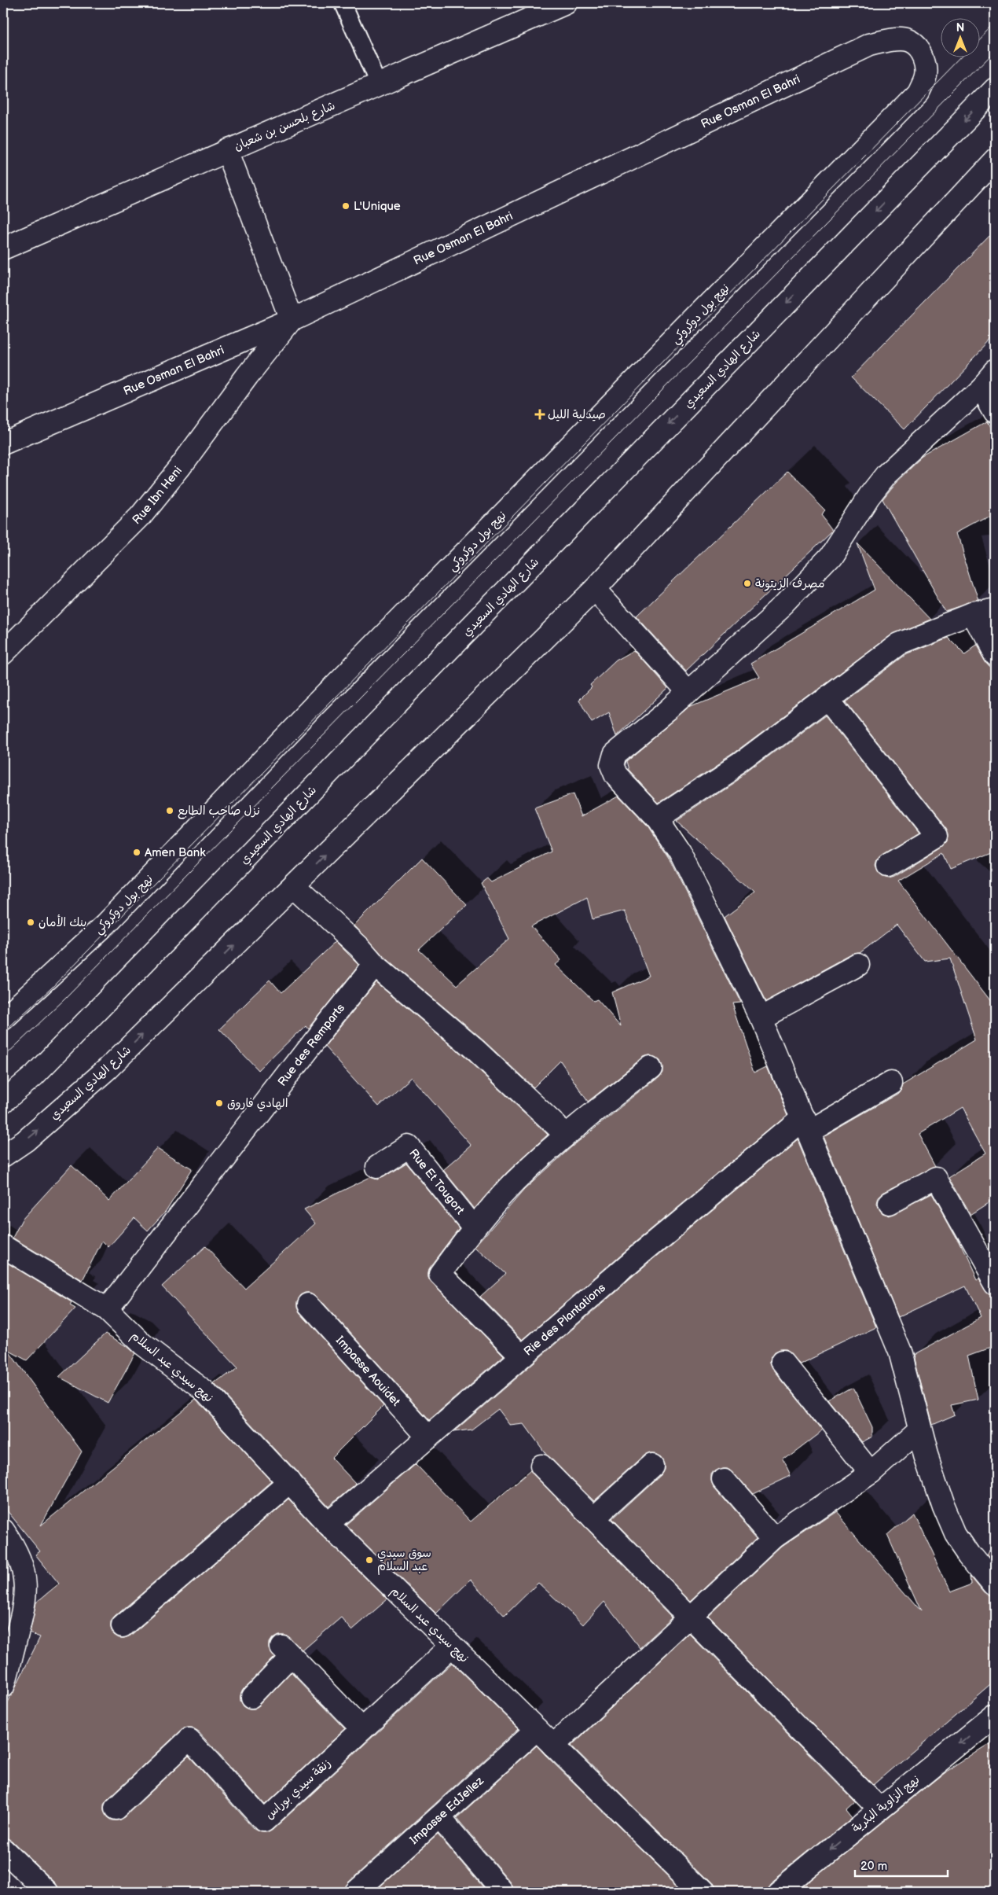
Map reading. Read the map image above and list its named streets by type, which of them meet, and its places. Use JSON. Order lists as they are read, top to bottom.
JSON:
{
  "streets": {
    "street": [
      "Rue Osman El Bahri",
      "شارع بلحسن بن شعبان",
      "نهج بول دوكروكي",
      "شارع الهادي السعيدي",
      "Rue Ibn Heni",
      "Rue des Remparts",
      "Rue Et Tougort",
      "Rie des Plantations",
      "نهج سيدي عبد السلام",
      "Impasse Aouidet",
      "زنقة سيدي بوراس",
      "نهج الزاوية البكرية",
      "Impasse EdJellez"
    ]
  },
  "crossings": [
    ["Rue Osman El Bahri", "نهج بول دوكروكي"],
    ["Rue Osman El Bahri", "Rue Ibn Heni"],
    ["Rue des Remparts", "نهج سيدي عبد السلام"],
    ["Rie des Plantations", "نهج سيدي عبد السلام"],
    ["Rie des Plantations", "Impasse Aouidet"],
    ["نهج سيدي عبد السلام", "زنقة سيدي بوراس"],
    ["نهج سيدي عبد السلام", "Impasse EdJellez"]
  ],
  "one_way": ["نهج الزاوية البكرية"],
  "places": {
    "other": [
      "L'Unique",
      "مصرف الزيتونة",
      "نزل صاحب الطابع",
      "Amen Bank",
      "بنك الأمان",
      "الهادي فاروق",
      "سوق سيدي عبد السلام"
    ],
    "health": ["صيدلية الليل"]
  },
  "scale_bar": "20 m",
  "north": "top"
}
